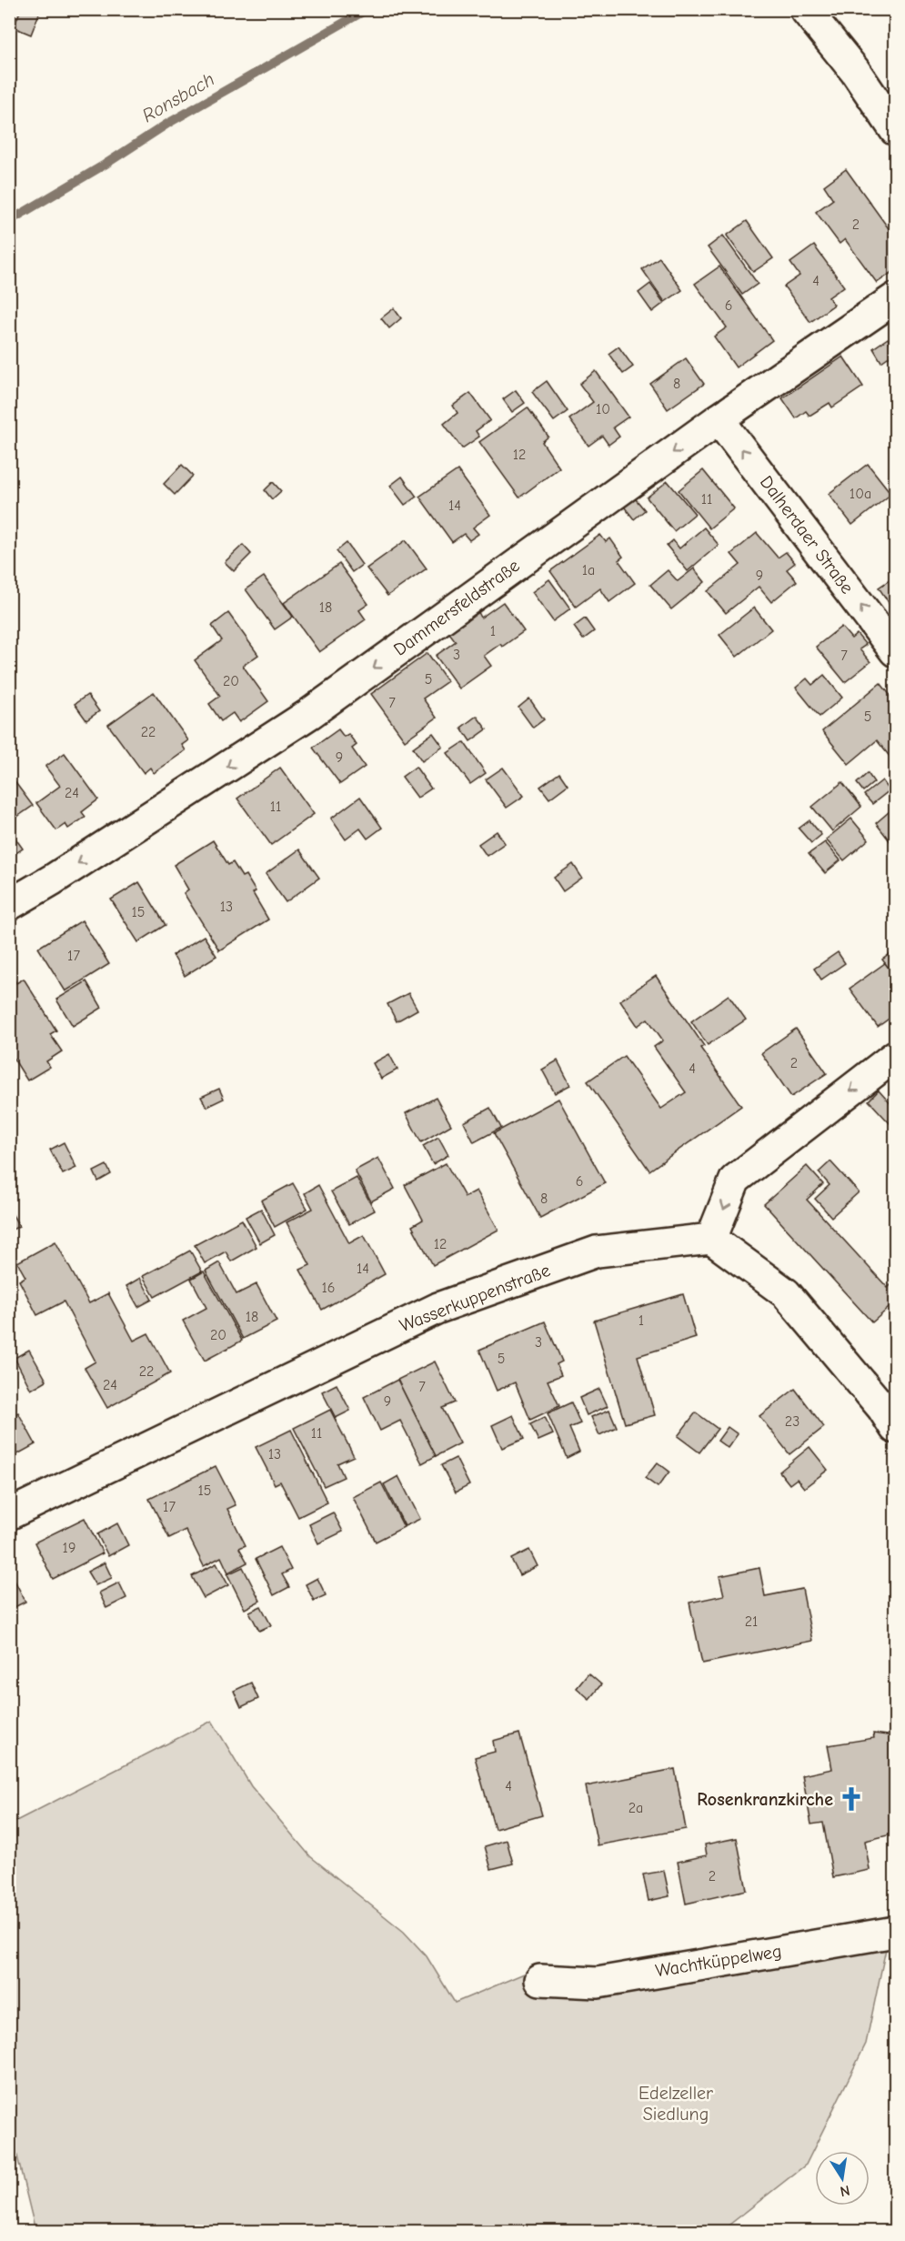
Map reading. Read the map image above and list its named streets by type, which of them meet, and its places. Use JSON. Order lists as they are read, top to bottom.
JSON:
{
  "streets": {
    "street": [
      "Dalherdaer Straße",
      "Dammersfeldstraße",
      "Wasserkuppenstraße",
      "Wachtküppelweg"
    ]
  },
  "crossings": [
    ["Dalherdaer Straße", "Dammersfeldstraße"]
  ],
  "one_way": ["Dalherdaer Straße", "Dammersfeldstraße"],
  "water": ["Ronsbach"],
  "parks": ["Edelzeller Siedlung"],
  "places": {
    "church": ["Rosenkranzkirche"]
  },
  "house_numbers": [
    "2",
    "4",
    "6",
    "8",
    "10",
    "12",
    "10a",
    "11",
    "14",
    "1a",
    "9",
    "18",
    "1",
    "3",
    "7",
    "5",
    "20",
    "7",
    "5",
    "22",
    "9",
    "24",
    "11",
    "13",
    "15",
    "17",
    "2",
    "4",
    "6",
    "8",
    "12",
    "14",
    "16",
    "18",
    "1",
    "20",
    "3",
    "5",
    "22",
    "24",
    "7",
    "9",
    "23",
    "11",
    "13",
    "15",
    "17",
    "19",
    "21",
    "4",
    "2a",
    "2"
  ],
  "north": "bottom"
}
